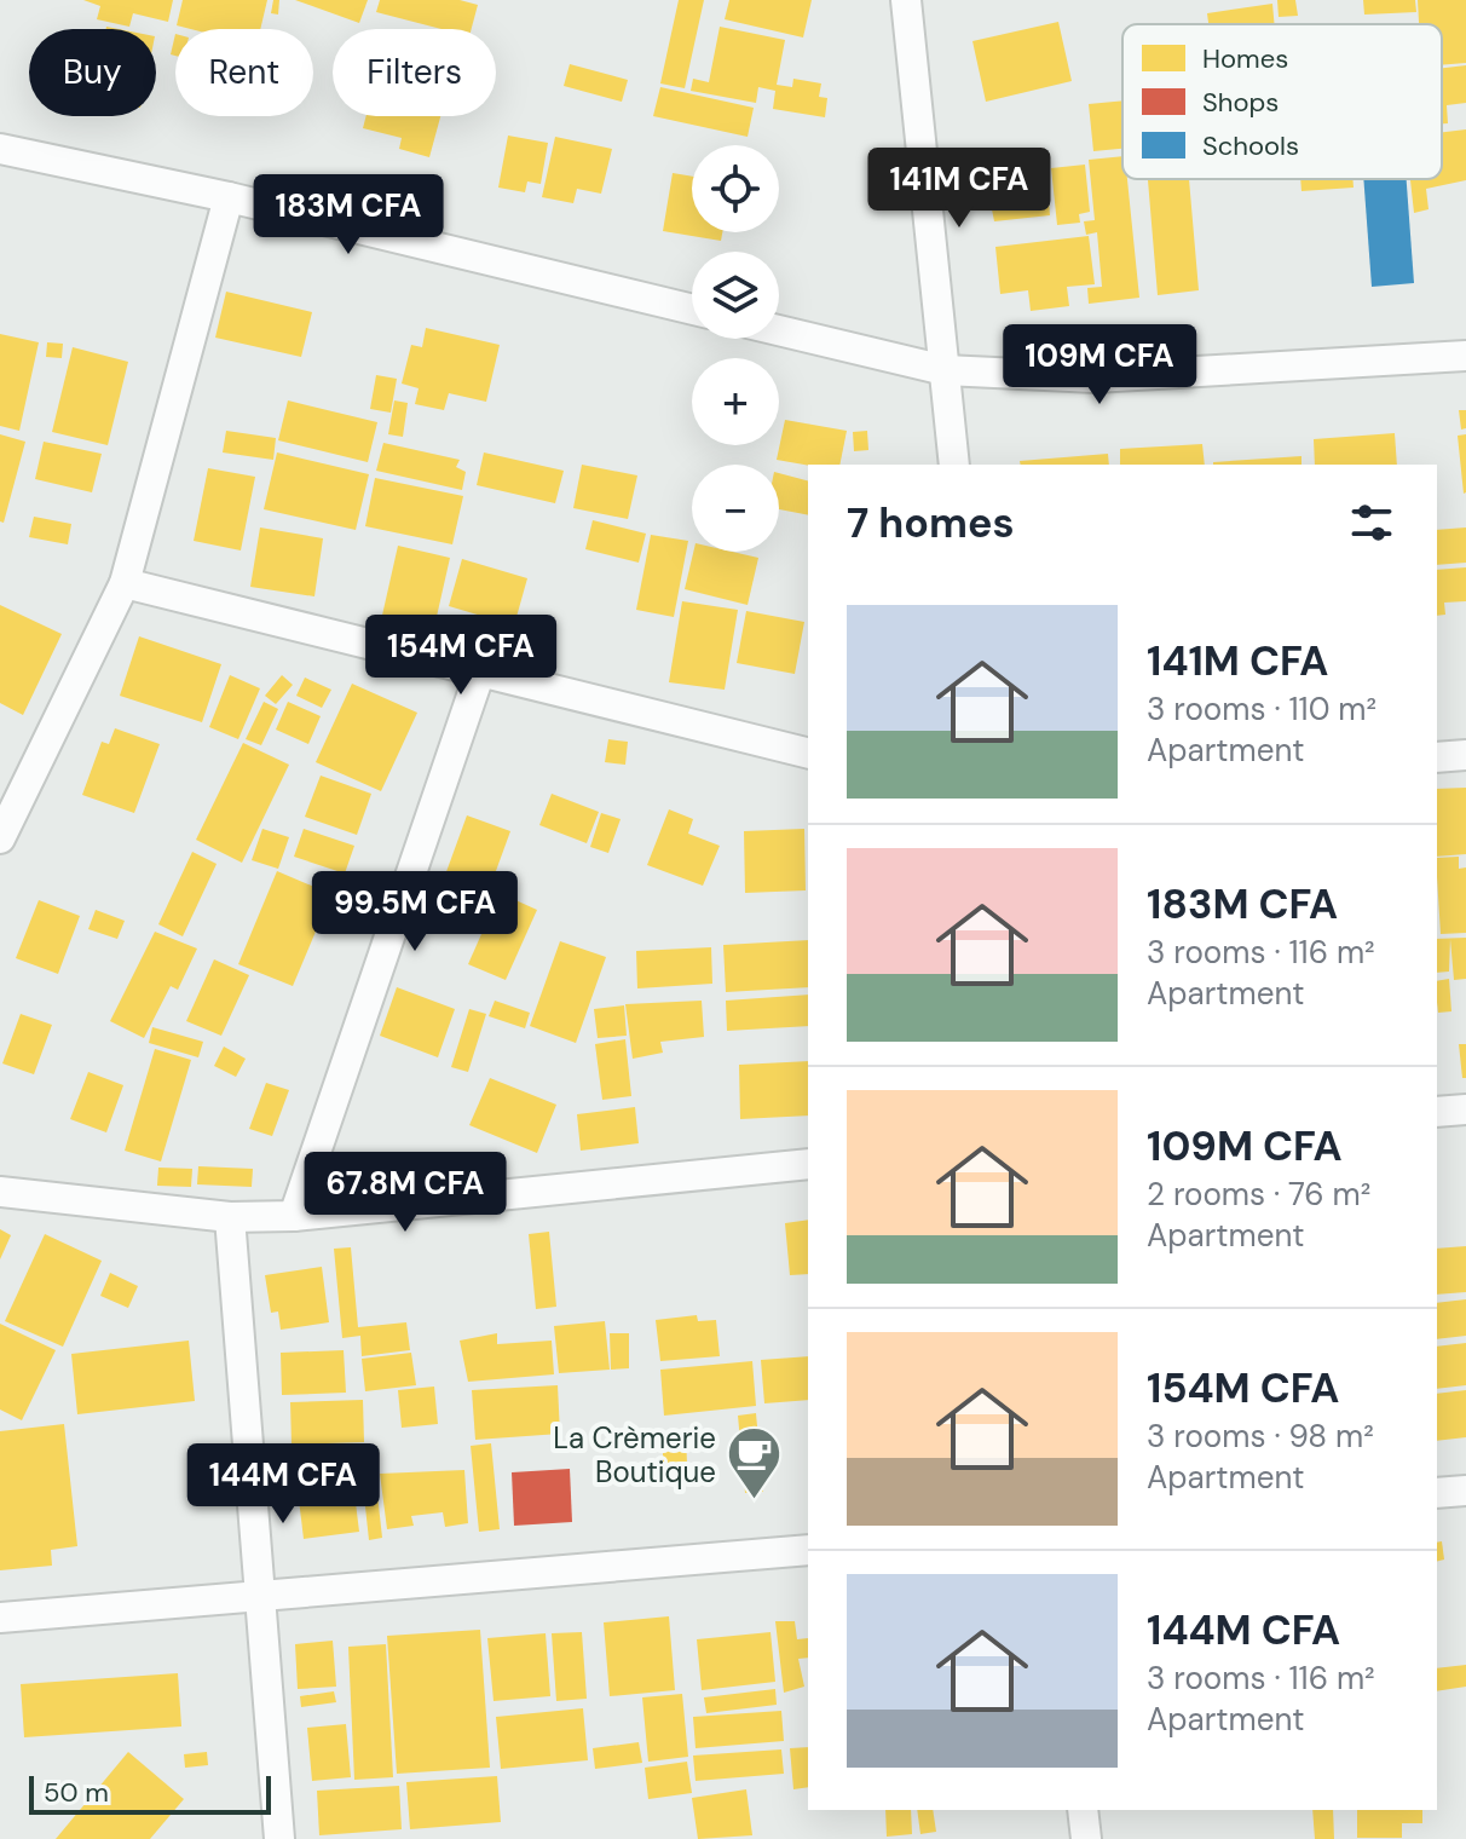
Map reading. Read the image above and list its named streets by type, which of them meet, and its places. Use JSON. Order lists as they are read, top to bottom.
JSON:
{
  "places": {
    "cafe": ["La Crèmerie Boutique"]
  },
  "legend": ["Homes", "Shops", "Schools"],
  "scale_bar": "50 m",
  "page": {
    "chip": ["Buy", "Rent", "Filters"],
    "map_buttons": ["+", "−"],
    "price": [
      "141M CFA",
      "183M CFA",
      "109M CFA",
      "154M CFA",
      "99.5M CFA",
      "67.8M CFA",
      "144M CFA"
    ],
    "heading": "7 homes",
    "list": [
      {
        "name": "141M CFA",
        "note": "3 rooms · 110 m² · Apartment"
      },
      {
        "name": "183M CFA",
        "note": "3 rooms · 116 m² · Apartment"
      },
      {
        "name": "109M CFA",
        "note": "2 rooms · 76 m² · Apartment"
      },
      {
        "name": "154M CFA",
        "note": "3 rooms · 98 m² · Apartment"
      },
      {
        "name": "144M CFA",
        "note": "3 rooms · 116 m² · Apartment"
      }
    ],
    "scale": "50 m"
  }
}
